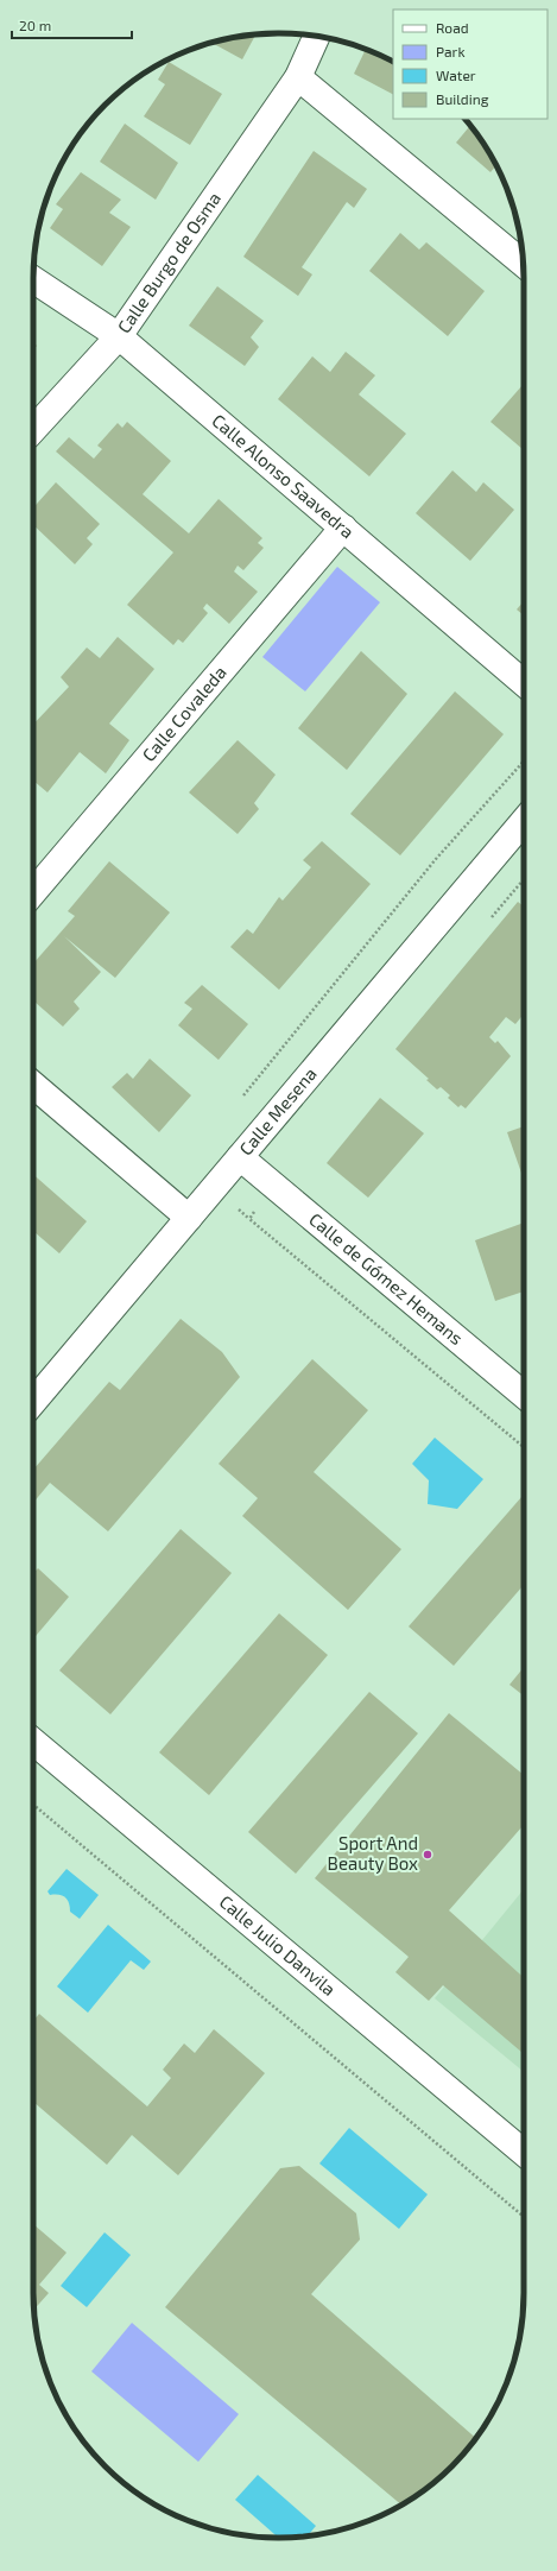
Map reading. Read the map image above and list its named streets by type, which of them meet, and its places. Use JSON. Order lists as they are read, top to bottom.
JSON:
{
  "streets": {
    "street": [
      "Calle Burgo de Osma",
      "Calle Alonso Saavedra",
      "Calle Covaleda",
      "Calle Mesena",
      "Calle de Gómez Hemans",
      "Calle Julio Danvila"
    ]
  },
  "crossings": [
    ["Calle Burgo de Osma", "Calle Alonso Saavedra"],
    ["Calle Alonso Saavedra", "Calle Covaleda"],
    ["Calle Mesena", "Calle de Gómez Hemans"]
  ],
  "places": ["Sport And Beauty Box"],
  "legend": [
    "Road",
    "Park",
    "Water",
    "Building"
  ],
  "scale_bar": "20 m"
}
